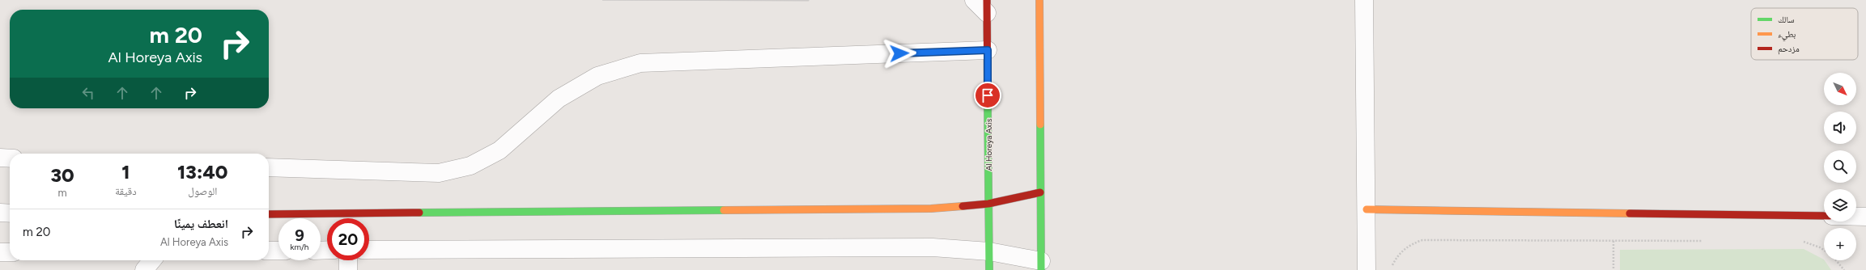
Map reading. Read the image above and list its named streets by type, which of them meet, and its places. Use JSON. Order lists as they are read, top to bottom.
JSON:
{
  "streets": {
    "street": ["Al Horeya Axis"]
  },
  "legend": ["سالك", "بطيء", "مزدحم"],
  "north": "bottom right",
  "page": {
    "turn": ["20 m", "Al Horeya Axis"],
    "map_buttons": "+",
    "eta": [
      "13:40",
      "الوصول",
      "1",
      "دقيقة",
      "30",
      "m"
    ],
    "list": [
      {
        "name": "انعطف يمينًا",
        "note": "Al Horeya Axis",
        "value": "20 m"
      }
    ],
    "speed": "9 km/h",
    "limit": "20"
  }
}
